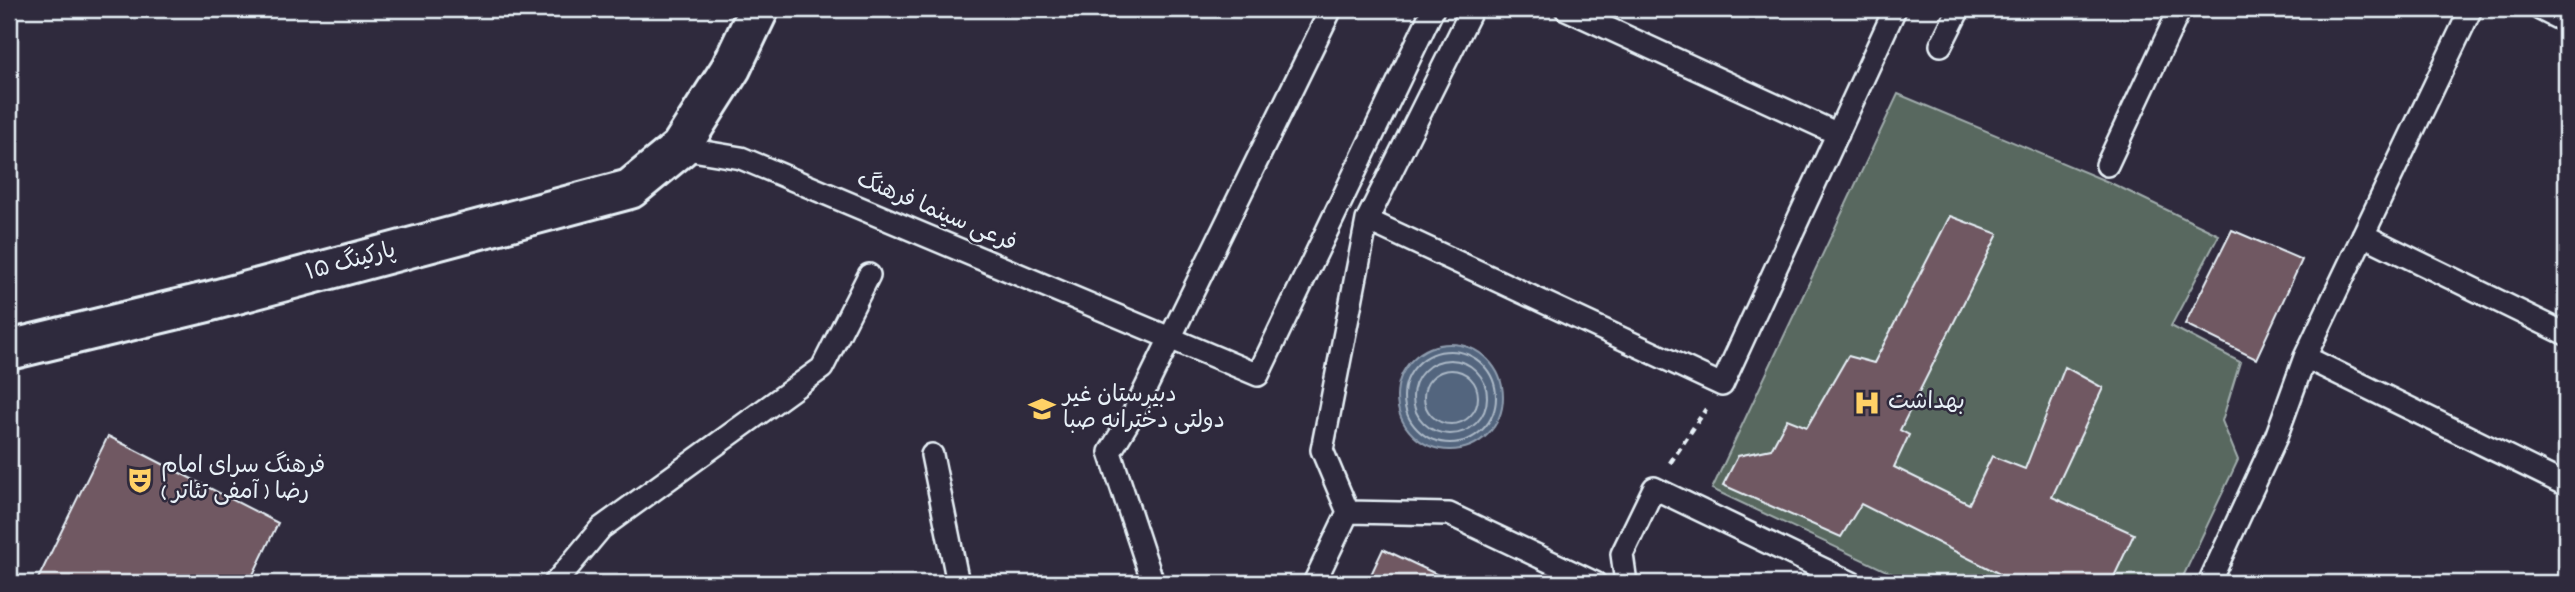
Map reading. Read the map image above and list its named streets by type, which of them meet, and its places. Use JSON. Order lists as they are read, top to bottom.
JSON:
{
  "streets": {
    "street": ["پارکینگ ۱۵"],
    "lane": ["فرعی سینما فرهنگ"]
  },
  "crossings": [
    ["فرعی سینما فرهنگ", "پارکینگ ۱۵"]
  ],
  "places": {
    "hospital": ["بهداشت"],
    "school or university": ["دبیرستان غیر دولتی دخترانه صبا"],
    "theatre": ["فرهنگ سرای امام رضا ( آمفی تئاتر )"]
  }
}
